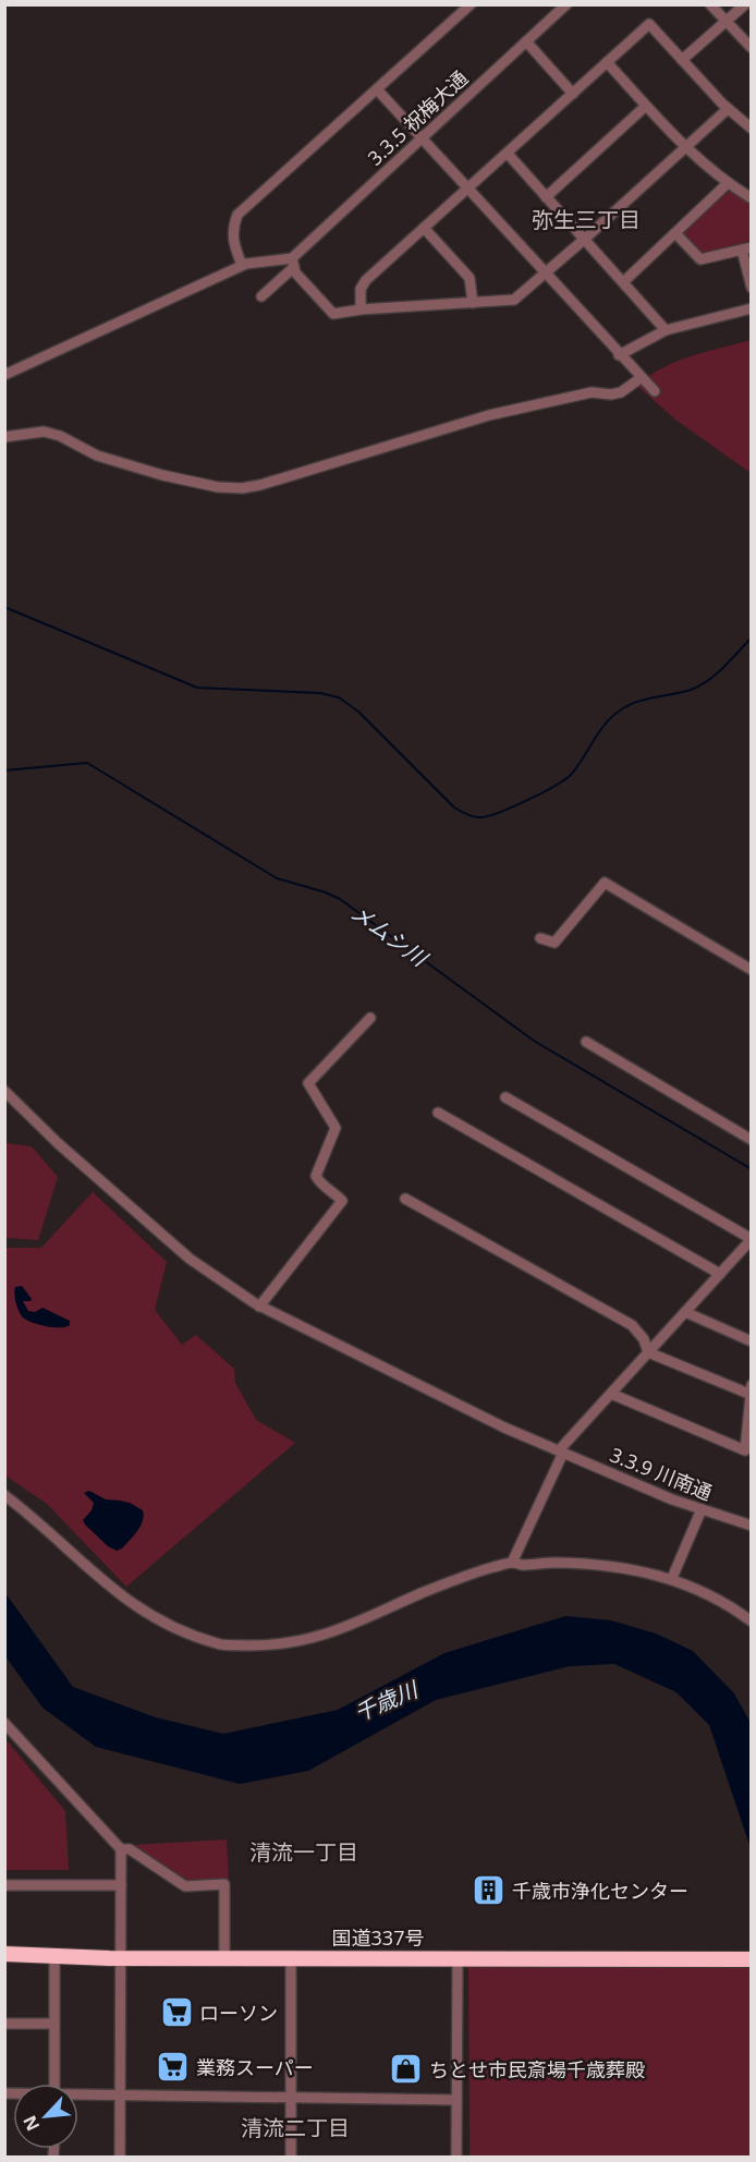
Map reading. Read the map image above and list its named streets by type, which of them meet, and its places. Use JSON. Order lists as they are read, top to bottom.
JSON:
{
  "streets": {
    "highway": ["国道337号"],
    "street": ["3.3.5 祝梅大通", "3.3.9 川南通"]
  },
  "districts": ["弥生三丁目", "清流一丁目", "清流二丁目"],
  "water": ["メムシ川", "千歳川"],
  "places": {
    "building": ["千歳市浄化センター"],
    "supermarket": ["ローソン", "業務スーパー"],
    "shop": ["ちとせ市民斎場千歳葬殿"]
  },
  "north": "bottom left"
}
